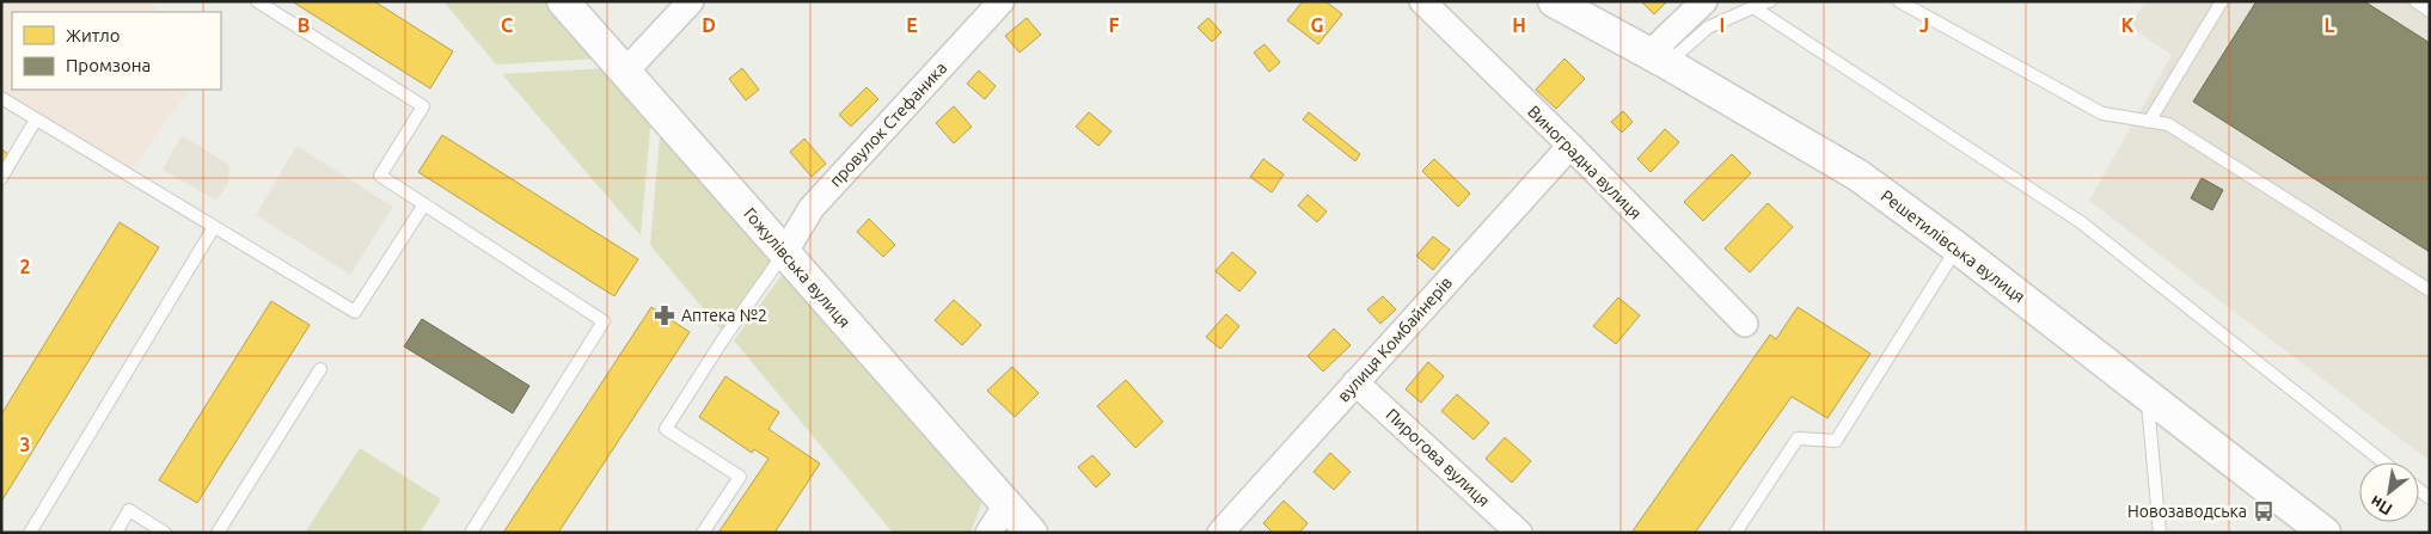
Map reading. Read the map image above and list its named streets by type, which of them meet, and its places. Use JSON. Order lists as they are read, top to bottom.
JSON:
{
  "streets": {
    "street": [
      "провулок Стефаника",
      "Виноградна вулиця",
      "Решетилівська вулиця",
      "Гожулівська вулиця",
      "вулиця Комбайнерів",
      "Пирогова вулиця"
    ]
  },
  "crossings": [
    ["провулок Стефаника", "Гожулівська вулиця"],
    ["Виноградна вулиця", "вулиця Комбайнерів"],
    ["вулиця Комбайнерів", "Пирогова вулиця"]
  ],
  "places": {
    "pharmacy": ["Аптека №2"],
    "bus stop": ["Новозаводська"]
  },
  "legend": ["Житло", "Промзона"],
  "north": "bottom left",
  "grid": {
    "columns": [
      "B",
      "C",
      "D",
      "E",
      "F",
      "G",
      "H",
      "I",
      "J",
      "K",
      "L"
    ],
    "rows": ["2", "3"]
  }
}
